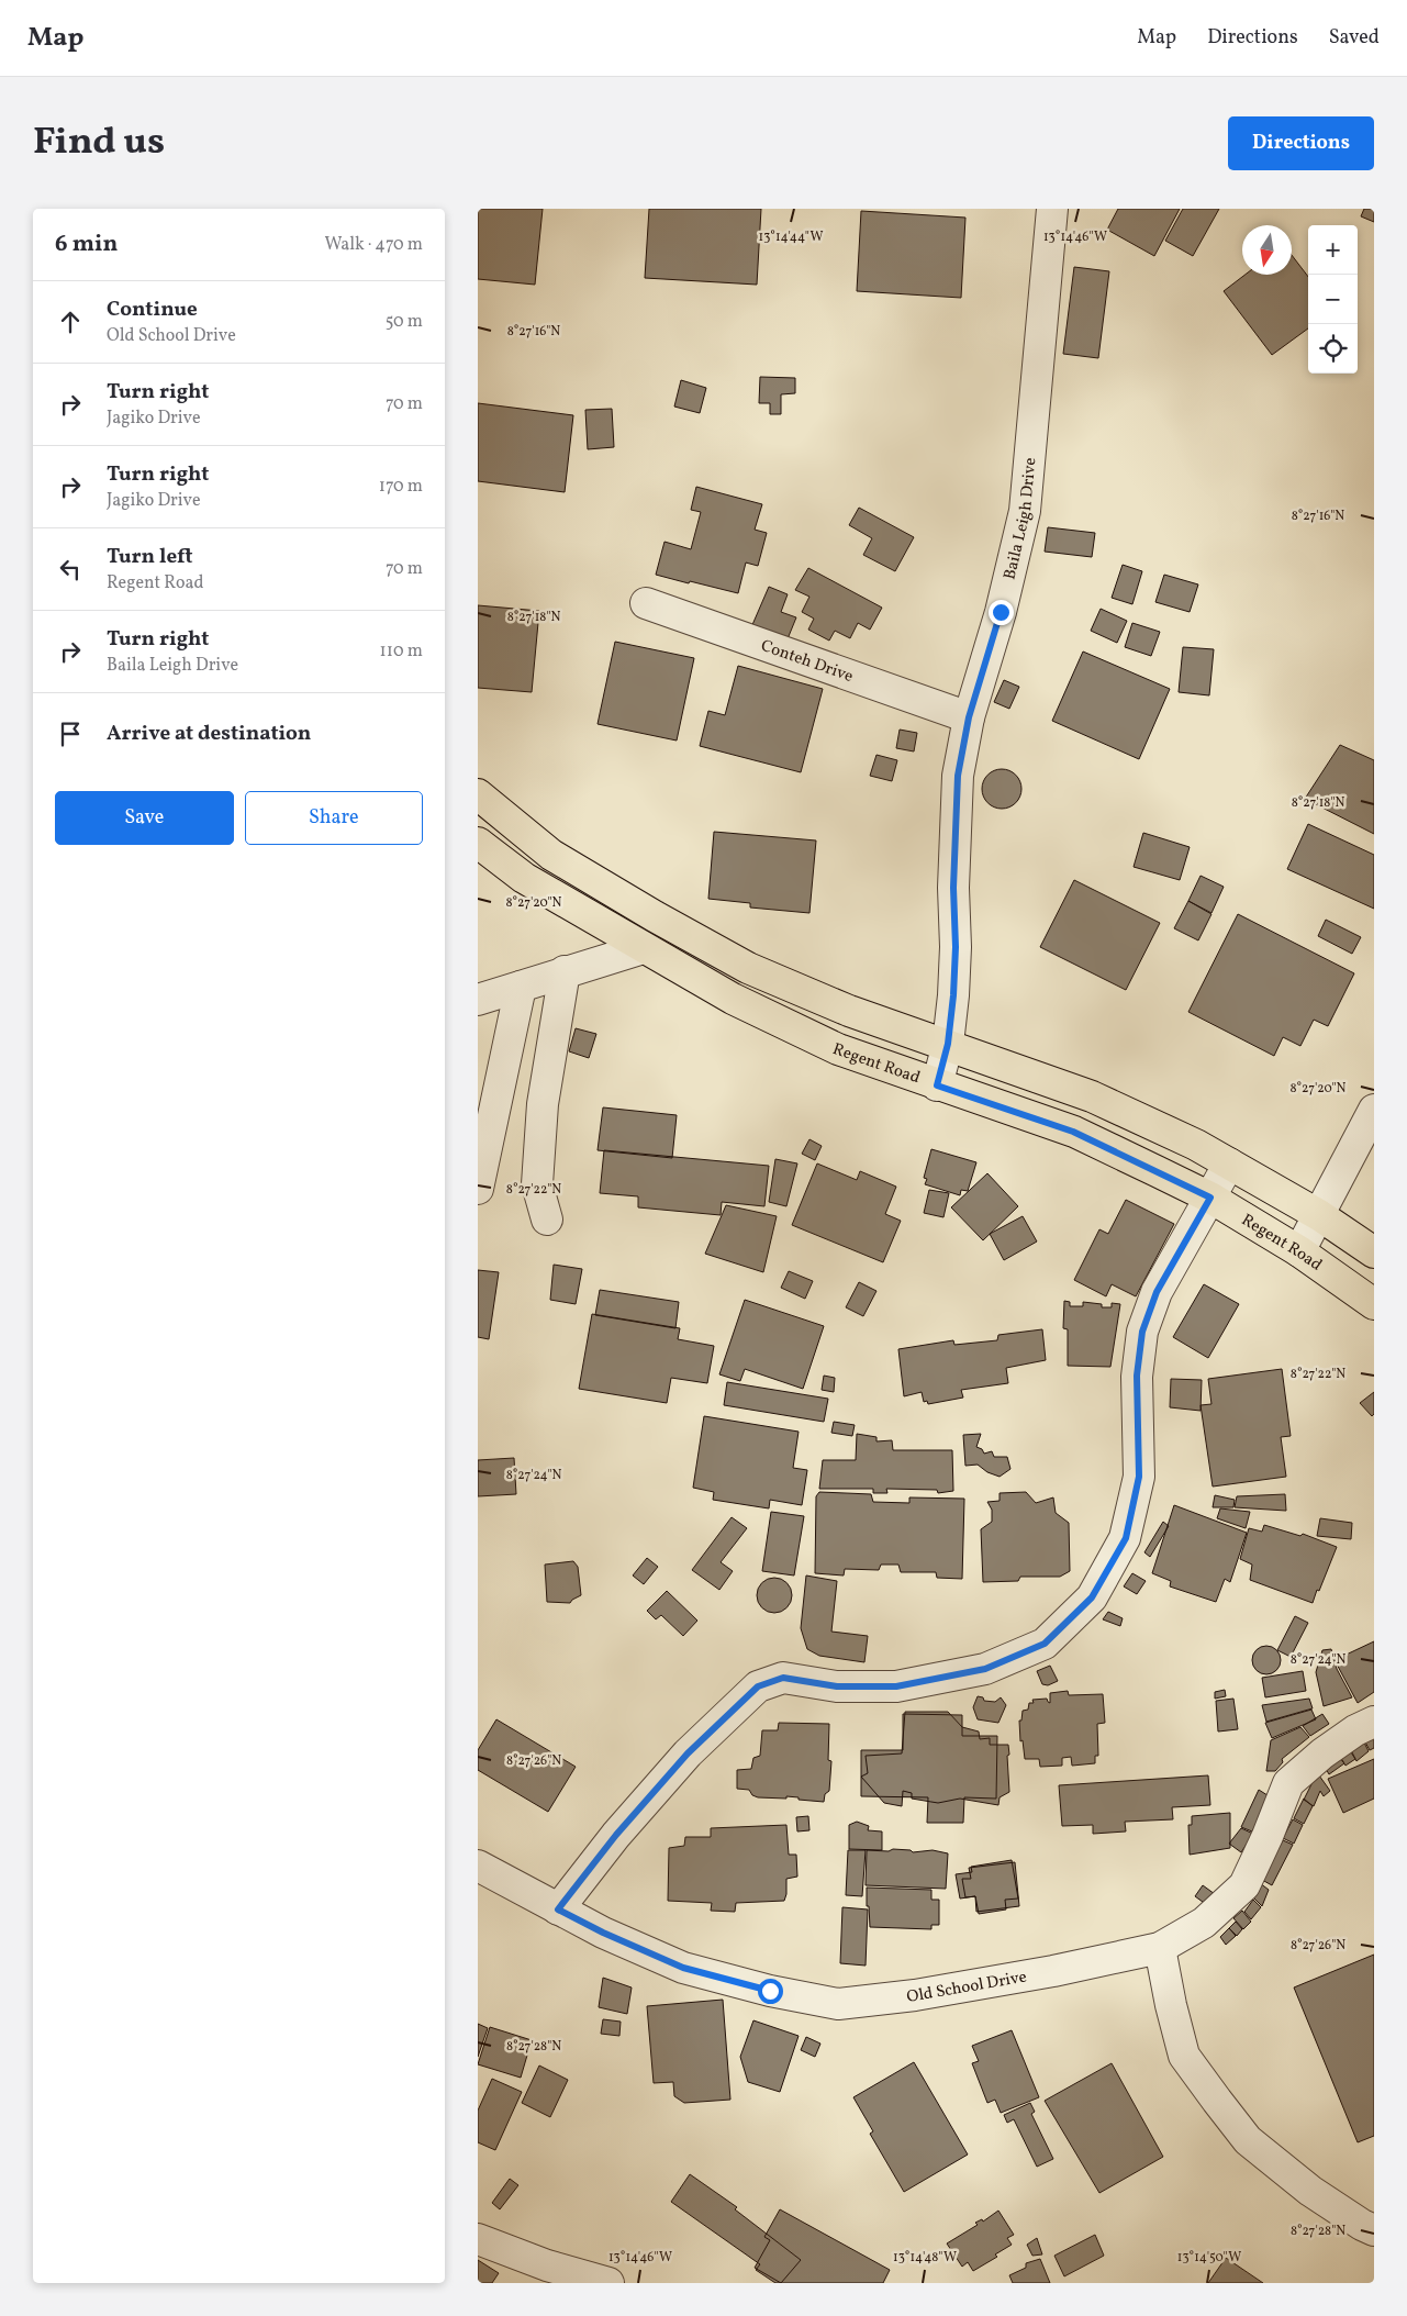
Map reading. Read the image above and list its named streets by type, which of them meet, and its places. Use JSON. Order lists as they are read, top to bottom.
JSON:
{
  "streets": {
    "main road": ["Regent Road"],
    "street": ["Baila Leigh Drive", "Conteh Drive", "Old School Drive"]
  },
  "crossings": [
    ["Baila Leigh Drive", "Conteh Drive"],
    ["Baila Leigh Drive", "Regent Road"]
  ],
  "north": "bottom",
  "page": {
    "header": "Map",
    "nav": ["Map", "Directions", "Saved"],
    "title": "Find us",
    "buttons": [
      "Directions",
      ["Save", "Share"]
    ],
    "heading": ["6 min", "Walk · 470 m"],
    "map_buttons": ["+", "−"],
    "list": [
      ["Continue", "Old School Drive", "50 m"],
      ["Turn right", "Jagiko Drive", "70 m"],
      ["Turn right", "Jagiko Drive", "170 m"],
      ["Turn left", "Regent Road", "70 m"],
      ["Turn right", "Baila Leigh Drive", "110 m"],
      "Arrive at destination"
    ]
  },
  "coordinates": [
    "13°14'44\"W",
    "13°14'46\"W",
    "8°27'16\"N",
    "8°27'18\"N",
    "8°27'20\"N",
    "8°27'22\"N",
    "8°27'24\"N",
    "8°27'26\"N",
    "8°27'28\"N",
    "13°14'48\"W",
    "13°14'50\"W"
  ]
}
